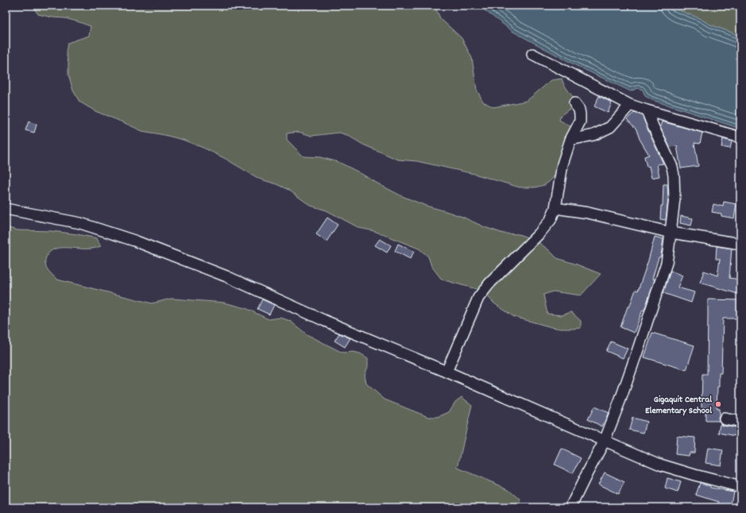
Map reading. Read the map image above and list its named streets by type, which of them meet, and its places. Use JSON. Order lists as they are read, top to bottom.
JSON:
{
  "places": ["Gigaquit Central Elementary School"]
}
